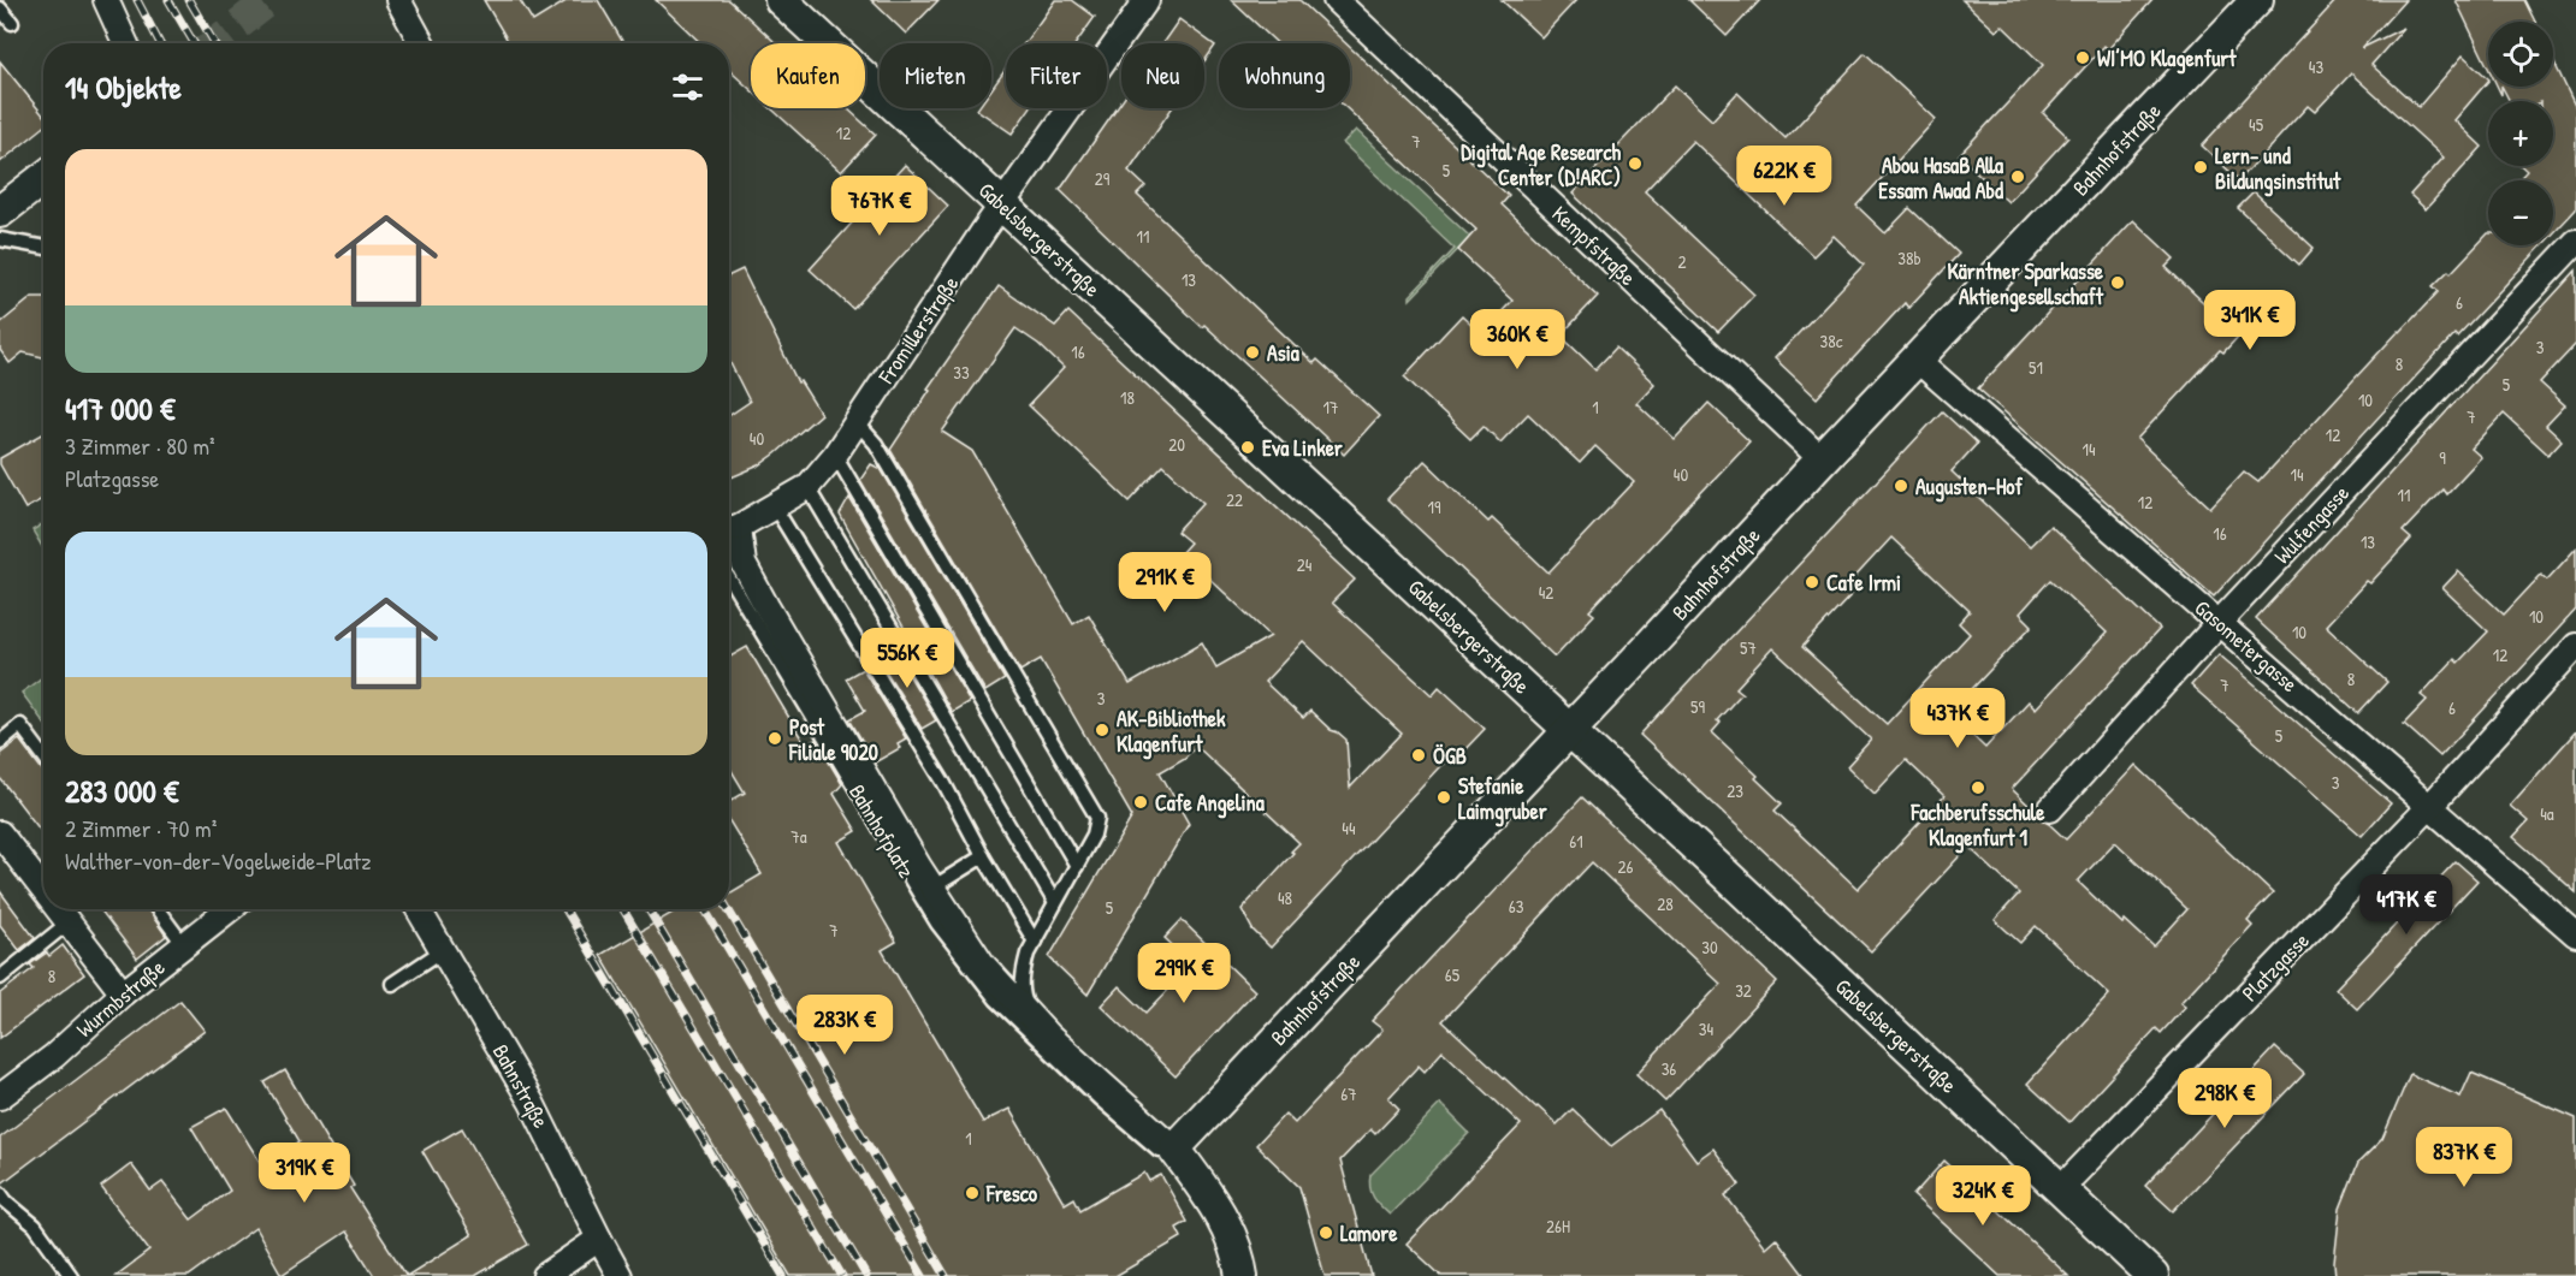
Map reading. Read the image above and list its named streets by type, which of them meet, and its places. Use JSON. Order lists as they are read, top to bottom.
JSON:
{
  "streets": {
    "street": [
      "Bahnhofstraße",
      "Gabelsbergerstraße",
      "Kempfstraße",
      "Fromillerstraße",
      "Wulfengasse",
      "Gasometergasse",
      "Bahnhofplatz",
      "Platzgasse",
      "Wurmbstraße",
      "Bahnstraße"
    ]
  },
  "crossings": [
    ["Bahnhofstraße", "Gabelsbergerstraße"],
    ["Bahnhofstraße", "Kempfstraße"],
    ["Bahnhofstraße", "Gasometergasse"],
    ["Bahnhofstraße", "Bahnhofplatz"],
    ["Gabelsbergerstraße", "Fromillerstraße"],
    ["Gabelsbergerstraße", "Platzgasse"],
    ["Fromillerstraße", "Bahnhofplatz"],
    ["Wulfengasse", "Gasometergasse"],
    ["Gasometergasse", "Platzgasse"]
  ],
  "places": [
    "WI’MO Klagenfurt",
    "Digital Age Research Center (D!ARC)",
    "Lern- und Bildungsinstitut",
    "Abou HasaB Alla Essam Awad Abd",
    "Kärntner Sparkasse Aktiengesellschaft",
    "Asia",
    "Eva Linker",
    "Augusten-Hof",
    "Cafe Irmi",
    "AK-Bibliothek Klagenfurt",
    "Post Filiale 9020",
    "ÖGB",
    "Fachberufsschule Klagenfurt 1",
    "Stefanie Laimgruber",
    "Cafe Angelina",
    "Fresco",
    "Lamore"
  ],
  "house_numbers": [
    "43",
    "45",
    "12",
    "7",
    "5",
    "29",
    "11",
    "38b",
    "2",
    "13",
    "6",
    "38c",
    "3",
    "16",
    "8",
    "51",
    "33",
    "5",
    "18",
    "10",
    "17",
    "1",
    "7",
    "12",
    "40",
    "20",
    "14",
    "9",
    "40",
    "14",
    "11",
    "22",
    "12",
    "19",
    "16",
    "13",
    "24",
    "42",
    "10",
    "10",
    "57",
    "12",
    "8",
    "7",
    "3",
    "59",
    "6",
    "5",
    "3",
    "23",
    "4a",
    "44",
    "7a",
    "61",
    "26",
    "48",
    "28",
    "63",
    "5",
    "7",
    "30",
    "65",
    "8",
    "32",
    "34",
    "36",
    "67",
    "1",
    "26H"
  ],
  "page": {
    "map_buttons": ["+", "−"],
    "chip": [
      "Kaufen",
      "Mieten",
      "Filter",
      "Neu",
      "Wohnung"
    ],
    "heading": "14 Objekte",
    "list": [
      {
        "name": "417 000 €",
        "note": "3 Zimmer · 80 m² · Platzgasse"
      },
      {
        "name": "283 000 €",
        "note": "2 Zimmer · 70 m² · Walther-von-der-Vogelweide-Platz"
      }
    ],
    "price": [
      "622K €",
      "767K €",
      "341K €",
      "360K €",
      "291K €",
      "556K €",
      "437K €",
      "417K €",
      "299K €",
      "283K €",
      "298K €",
      "837K €",
      "319K €",
      "324K €"
    ]
  }
}
